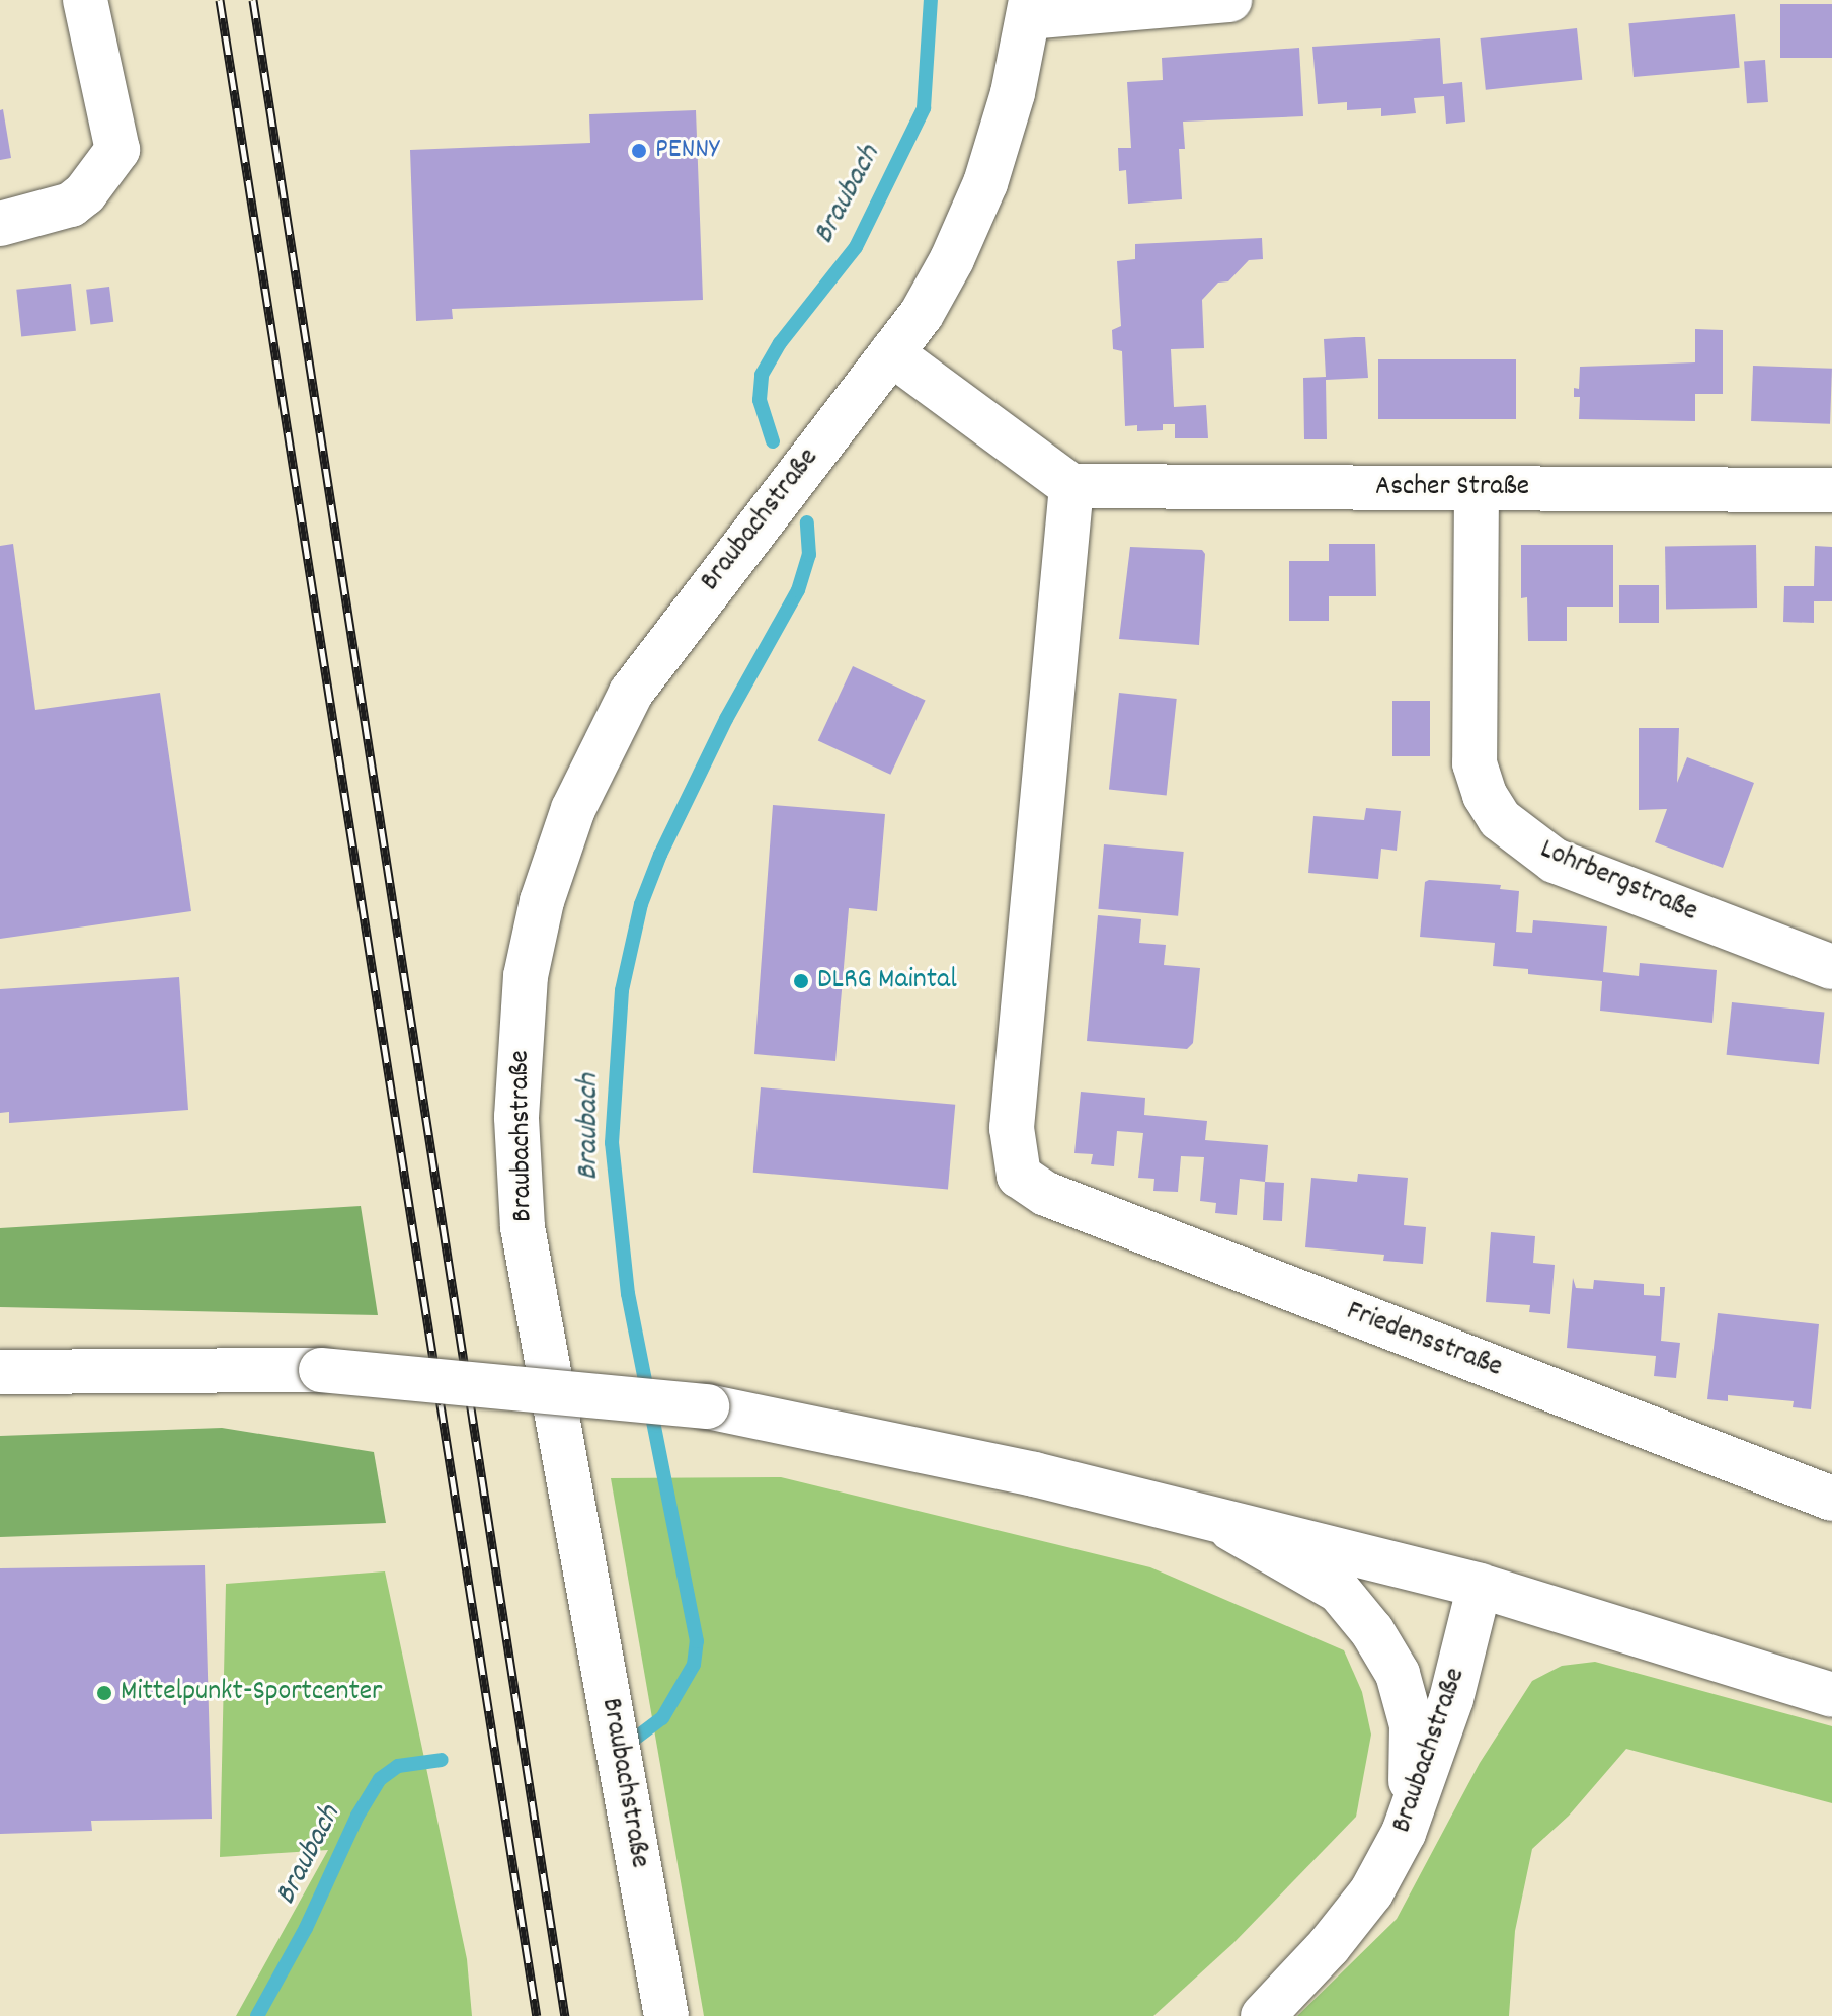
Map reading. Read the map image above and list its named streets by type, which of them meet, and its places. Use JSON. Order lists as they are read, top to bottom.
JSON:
{
  "streets": {
    "street": [
      "Ascher Straße",
      "Braubachstraße",
      "Lohrbergstraße",
      "Friedensstraße"
    ]
  },
  "crossings": [
    ["Ascher Straße", "Lohrbergstraße"],
    ["Ascher Straße", "Friedensstraße"]
  ],
  "water": ["Braubach"],
  "places": ["PENNY", "DLRG Maintal", "Mittelpunkt-Sportcenter"]
}
